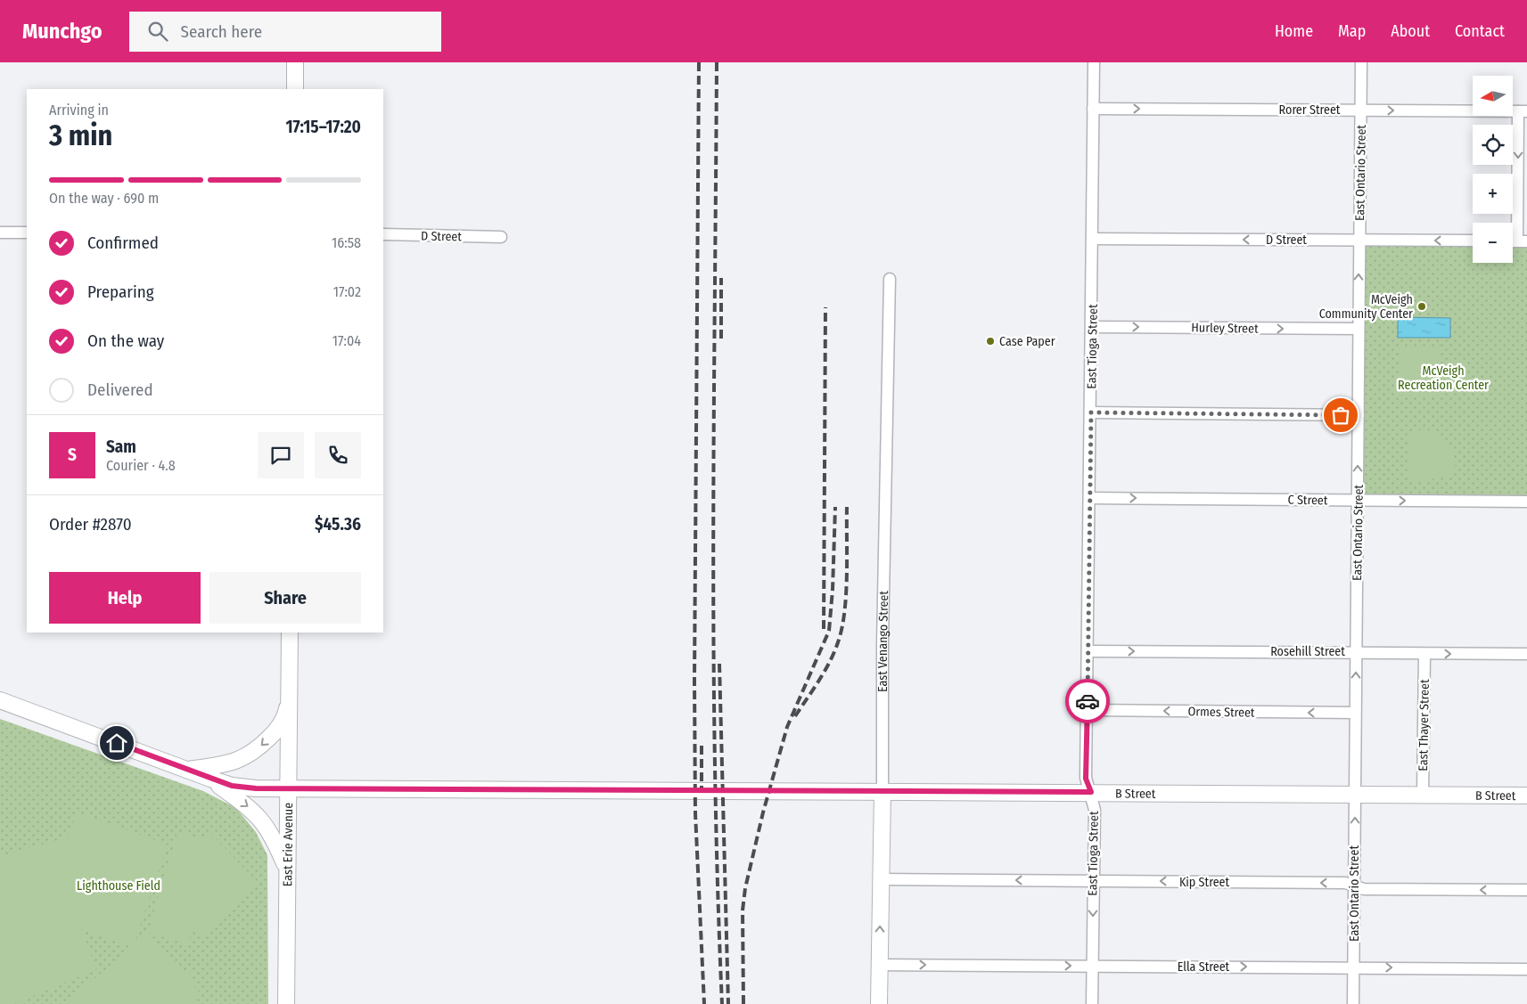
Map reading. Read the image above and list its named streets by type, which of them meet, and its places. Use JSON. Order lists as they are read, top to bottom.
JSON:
{
  "streets": {
    "main road": ["East Venango Street", "B Street", "East Erie Avenue"],
    "street": [
      "Rorer Street",
      "East Ontario Street",
      "D Street",
      "Hurley Street",
      "East Tioga Street",
      "C Street",
      "Rosehill Street",
      "Ormes Street",
      "East Thayer Street",
      "Kip Street",
      "Ella Street"
    ]
  },
  "crossings": [
    ["Rorer Street", "East Ontario Street"],
    ["Rorer Street", "East Tioga Street"],
    ["East Ontario Street", "D Street"],
    ["East Ontario Street", "Hurley Street"],
    ["East Ontario Street", "C Street"],
    ["East Ontario Street", "Rosehill Street"],
    ["East Ontario Street", "Ormes Street"],
    ["East Ontario Street", "B Street"],
    ["East Ontario Street", "Kip Street"],
    ["East Ontario Street", "Ella Street"],
    ["D Street", "East Tioga Street"],
    ["Hurley Street", "East Tioga Street"],
    ["East Tioga Street", "C Street"],
    ["East Tioga Street", "Rosehill Street"],
    ["East Tioga Street", "Ormes Street"],
    ["East Tioga Street", "B Street"],
    ["East Tioga Street", "Kip Street"],
    ["East Tioga Street", "Ella Street"],
    ["East Venango Street", "B Street"],
    ["East Venango Street", "Kip Street"],
    ["East Venango Street", "Ella Street"],
    ["Rosehill Street", "East Thayer Street"],
    ["East Thayer Street", "B Street"],
    ["B Street", "East Erie Avenue"]
  ],
  "one_way": [
    "Rorer Street",
    "D Street",
    "Rosehill Street",
    "Ormes Street",
    "Kip Street",
    "Ella Street"
  ],
  "parks": ["McVeigh Recreation Center", "Lighthouse Field"],
  "places": ["McVeigh Community Center", "Case Paper"],
  "north": "left",
  "page": {
    "header": "Munchgo",
    "search": "Search here",
    "nav": [
      "Home",
      "Map",
      "About",
      "Contact"
    ],
    "map_buttons": ["+", "−"],
    "heading": ["3 min", "Arriving in", "17:15–17:20"],
    "panel": [
      "Sam",
      "Courier · 4.8",
      "Order #2870",
      "$45.36"
    ],
    "bar": "On the way · 690 m",
    "list": [
      ["Confirmed", "16:58"],
      ["Preparing", "17:02"],
      ["On the way", "17:04"],
      "Delivered"
    ],
    "round": "S",
    "buttons": ["Help", "Share"]
  }
}
